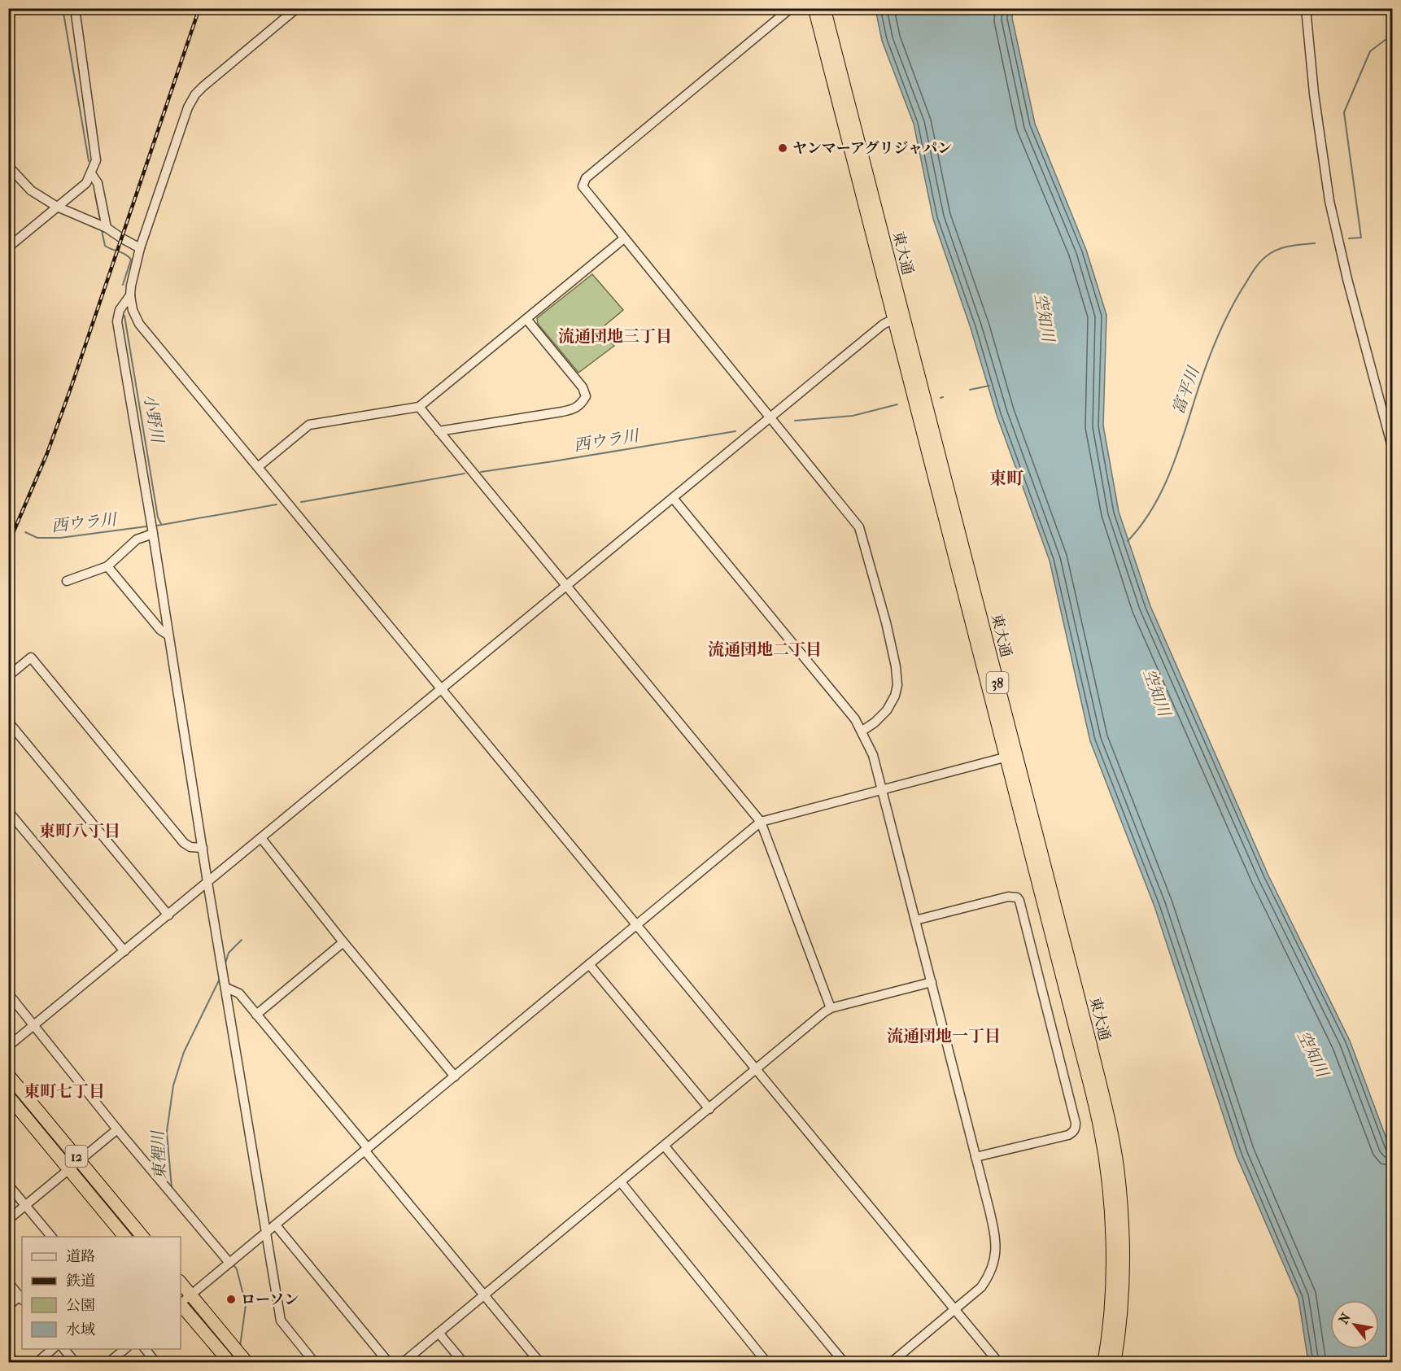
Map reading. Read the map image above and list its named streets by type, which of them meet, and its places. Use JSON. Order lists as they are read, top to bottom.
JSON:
{
  "streets": {
    "highway": ["東大通", "38", "12"]
  },
  "districts": [
    "流通団地三丁目",
    "東町",
    "流通団地二丁目",
    "東町八丁目",
    "流通団地一丁目",
    "東町七丁目"
  ],
  "water": [
    "空知川",
    "富平川",
    "小野川",
    "西ウラ川",
    "東裡川"
  ],
  "places": ["ヤンマーアグリジャパン", "ローソン"],
  "legend": [
    "道路",
    "鉄道",
    "公園",
    "水域"
  ],
  "north": "top left"
}
